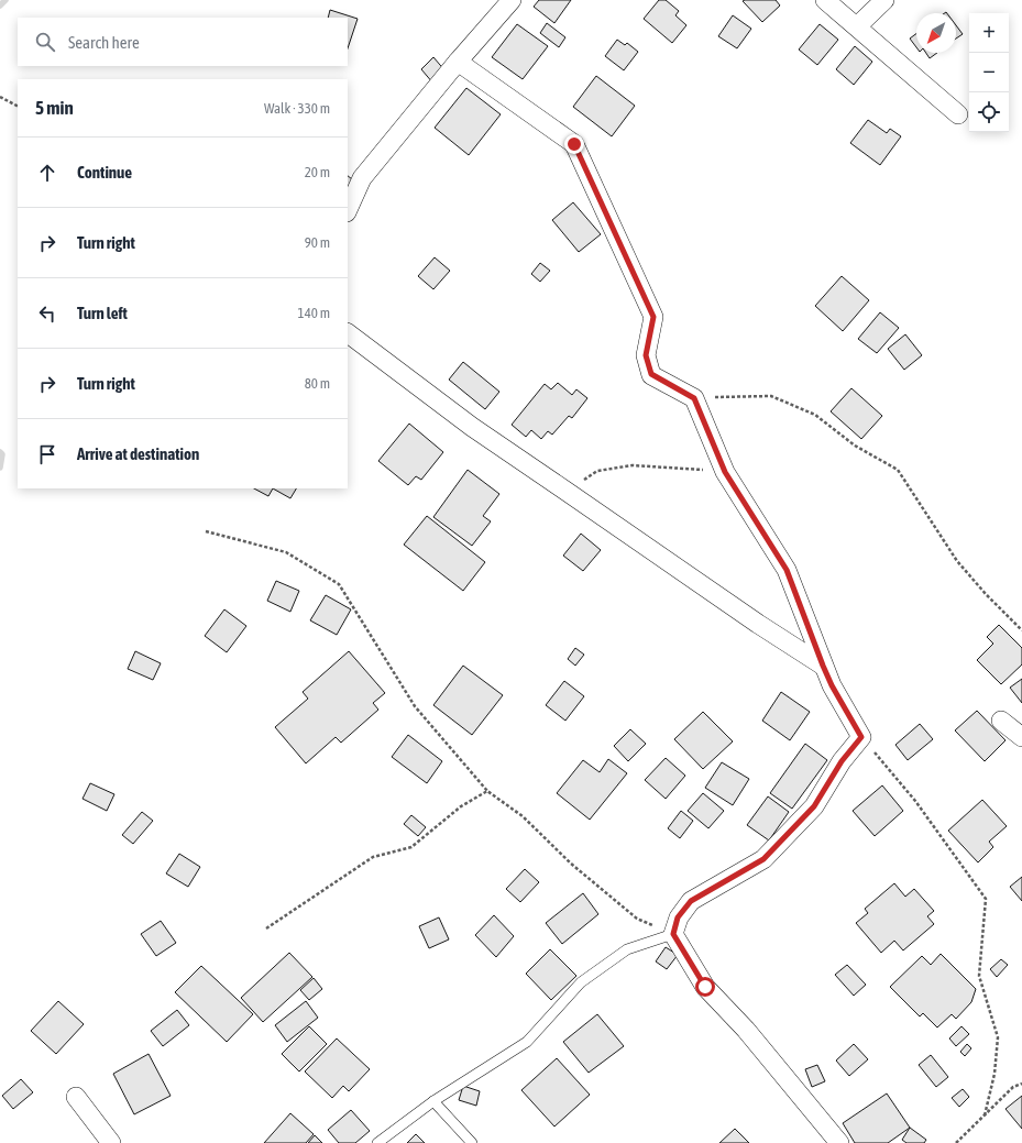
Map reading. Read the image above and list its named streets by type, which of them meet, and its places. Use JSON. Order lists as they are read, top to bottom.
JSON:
{
  "north": "bottom left",
  "page": {
    "map_buttons": ["+", "−"],
    "search": "Search here",
    "heading": ["5 min", "Walk · 330 m"],
    "list": [
      ["Continue", "20 m"],
      ["Turn right", "90 m"],
      ["Turn left", "140 m"],
      ["Turn right", "80 m"],
      "Arrive at destination"
    ]
  }
}
